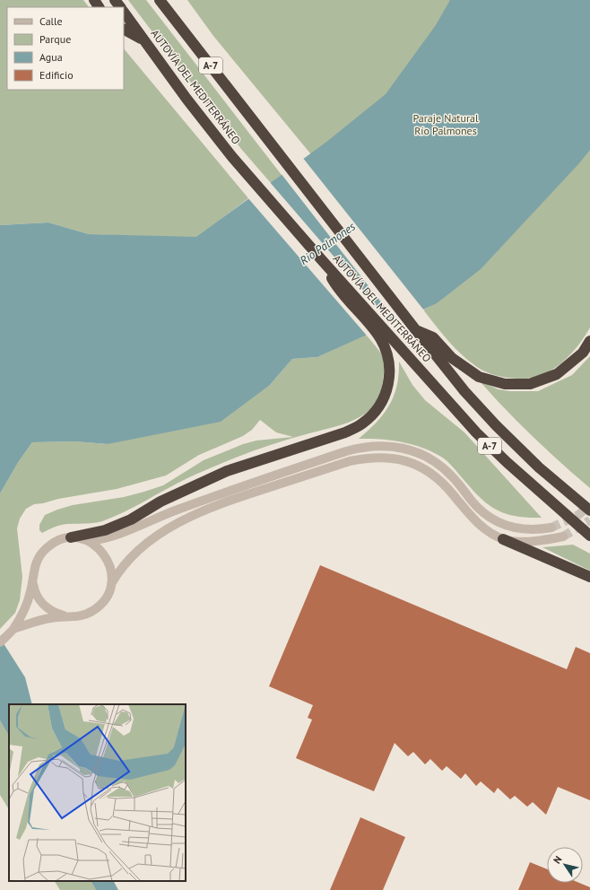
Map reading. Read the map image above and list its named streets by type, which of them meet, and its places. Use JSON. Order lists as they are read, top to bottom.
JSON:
{
  "streets": {
    "highway": ["A-7", "AUTOVÍA DEL MEDITERRÁNEO"]
  },
  "water": ["Rio Palmones"],
  "parks": ["Paraje Natural Río Palmones"],
  "legend": [
    "Calle",
    "Parque",
    "Agua",
    "Edificio"
  ],
  "north": "top left"
}
